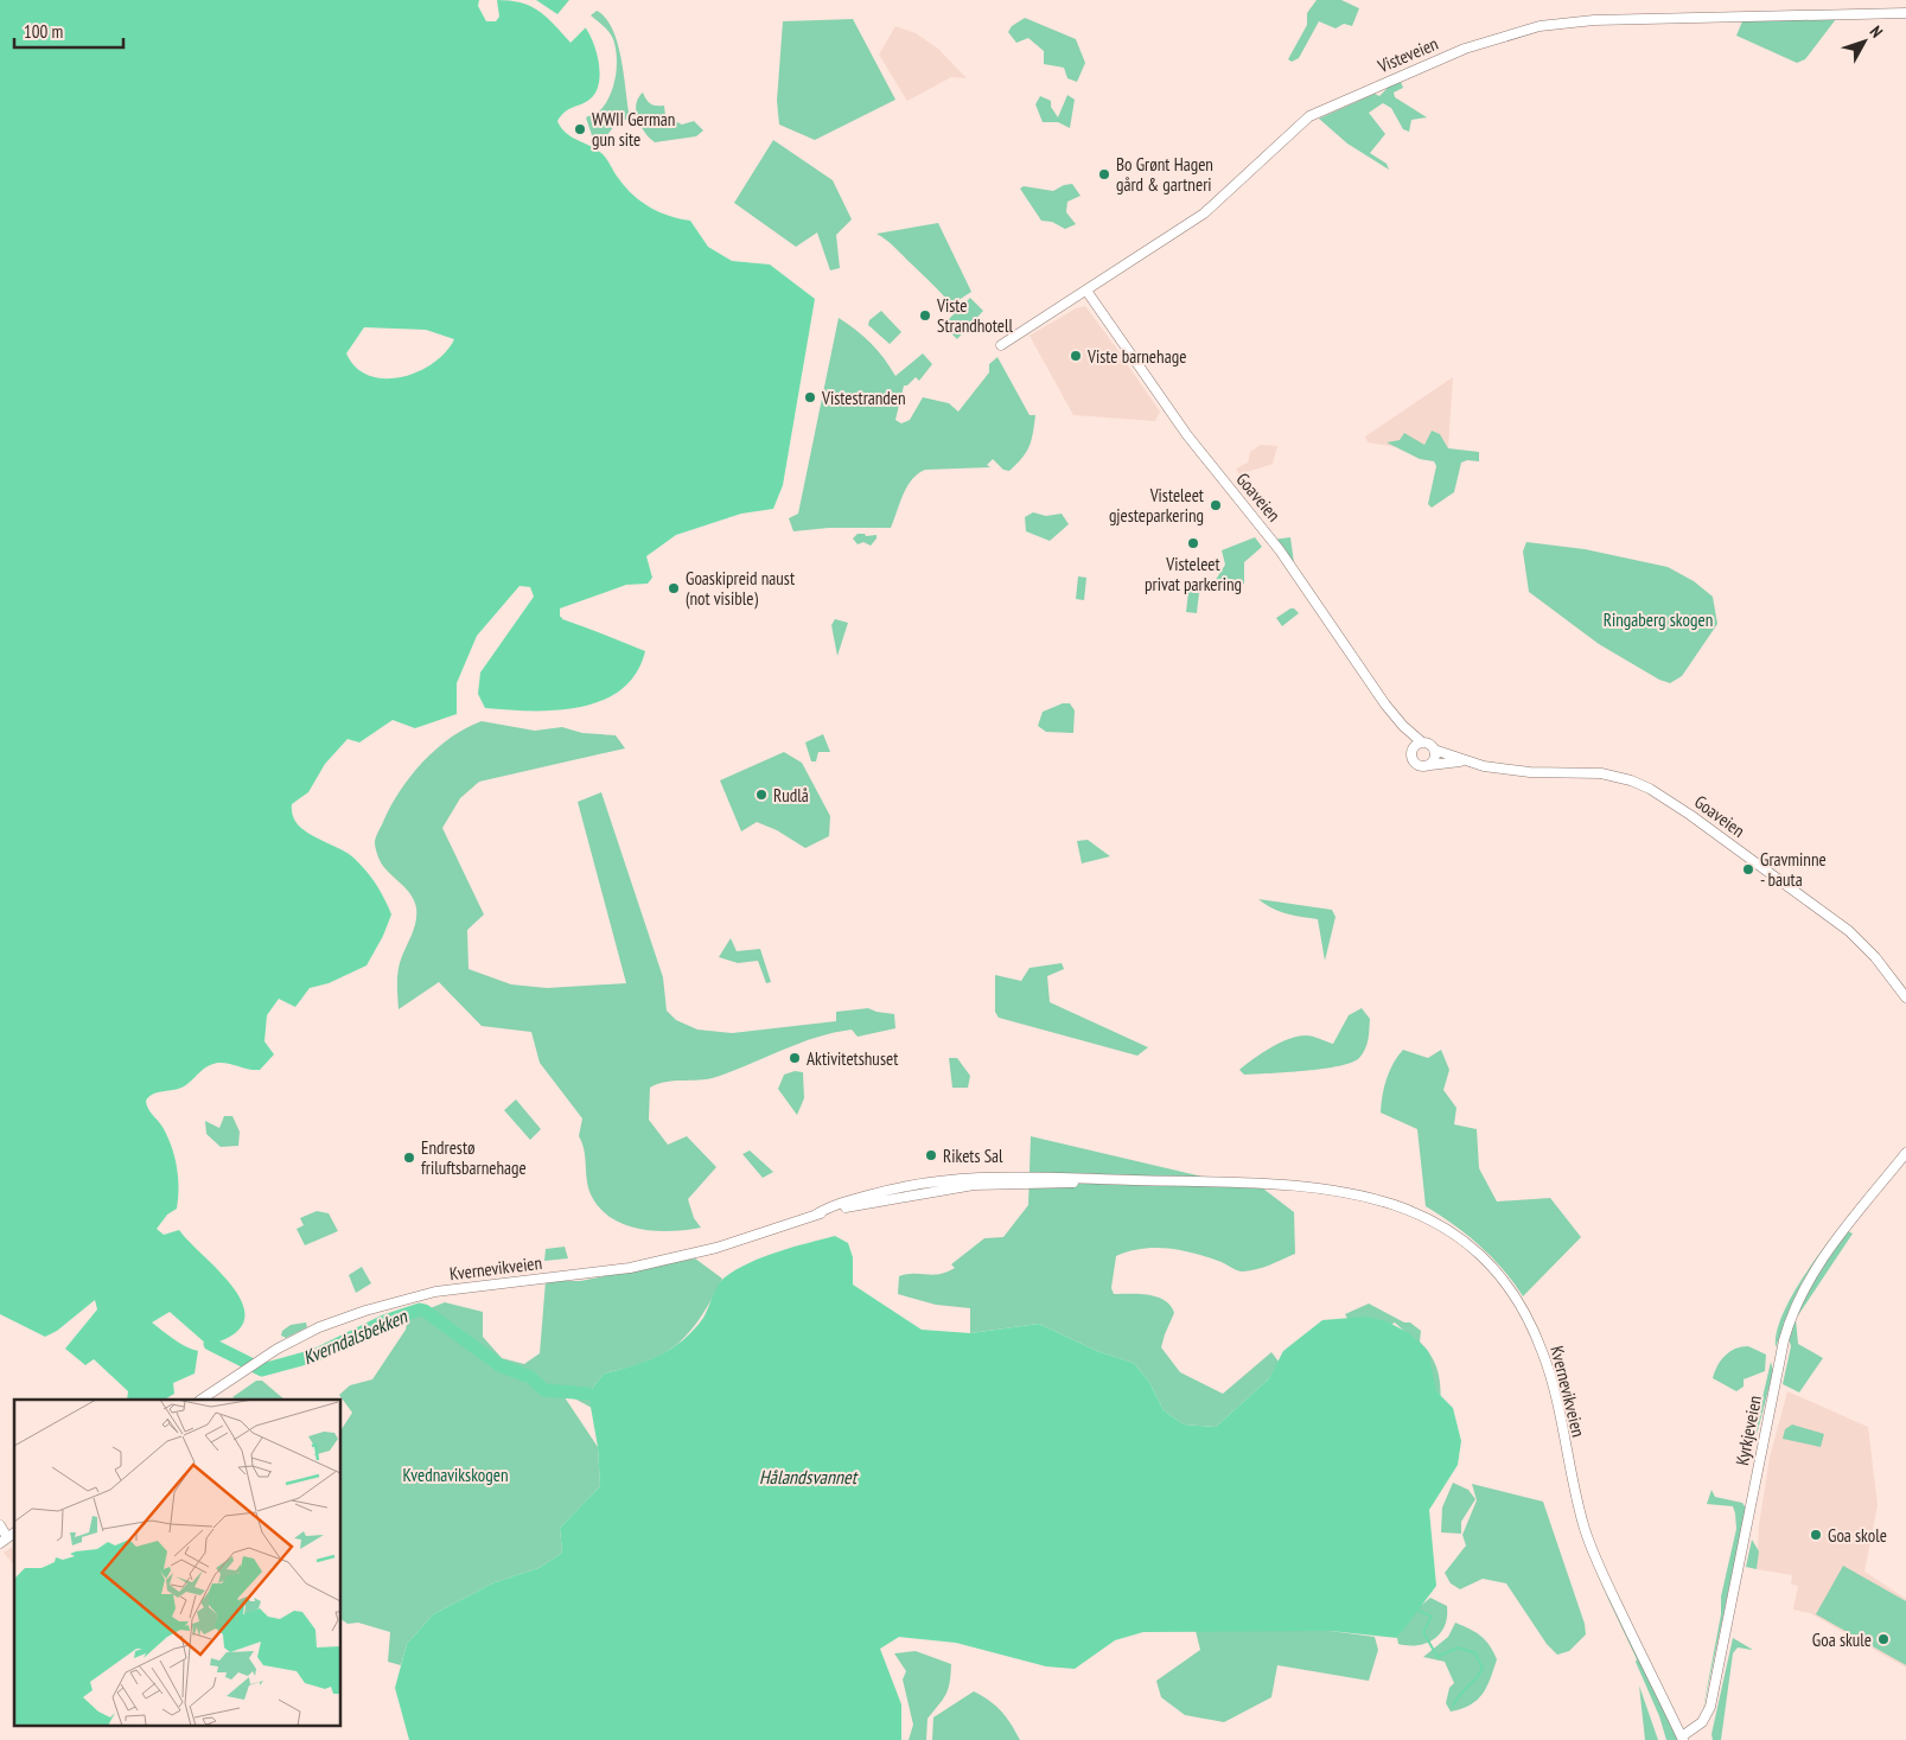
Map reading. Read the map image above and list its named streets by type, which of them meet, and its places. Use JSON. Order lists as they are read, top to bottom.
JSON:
{
  "streets": {
    "main road": [
      "Visteveien",
      "Goaveien",
      "Kvernevikveien",
      "Kyrkjeveien"
    ]
  },
  "crossings": [
    ["Visteveien", "Goaveien"],
    ["Kvernevikveien", "Kyrkjeveien"]
  ],
  "water": ["Kverndalsbekken", "Hålandsvannet"],
  "parks": ["Ringaberg skogen", "Kvednavikskogen"],
  "places": [
    "WWII German gun site",
    "Bo Grønt Hagen gård & gartneri",
    "Viste Strandhotell",
    "Viste barnehage",
    "Vistestranden",
    "Visteleet gjesteparkering",
    "Visteleet privat parkering",
    "Goaskipreid naust (not visible)",
    "Rudlå",
    "Gravminne - bauta",
    "Aktivitetshuset",
    "Rikets Sal",
    "Endrestø friluftsbarnehage",
    "Goa skole",
    "Goa skule"
  ],
  "scale_bar": "100 m",
  "north": "top right"
}
